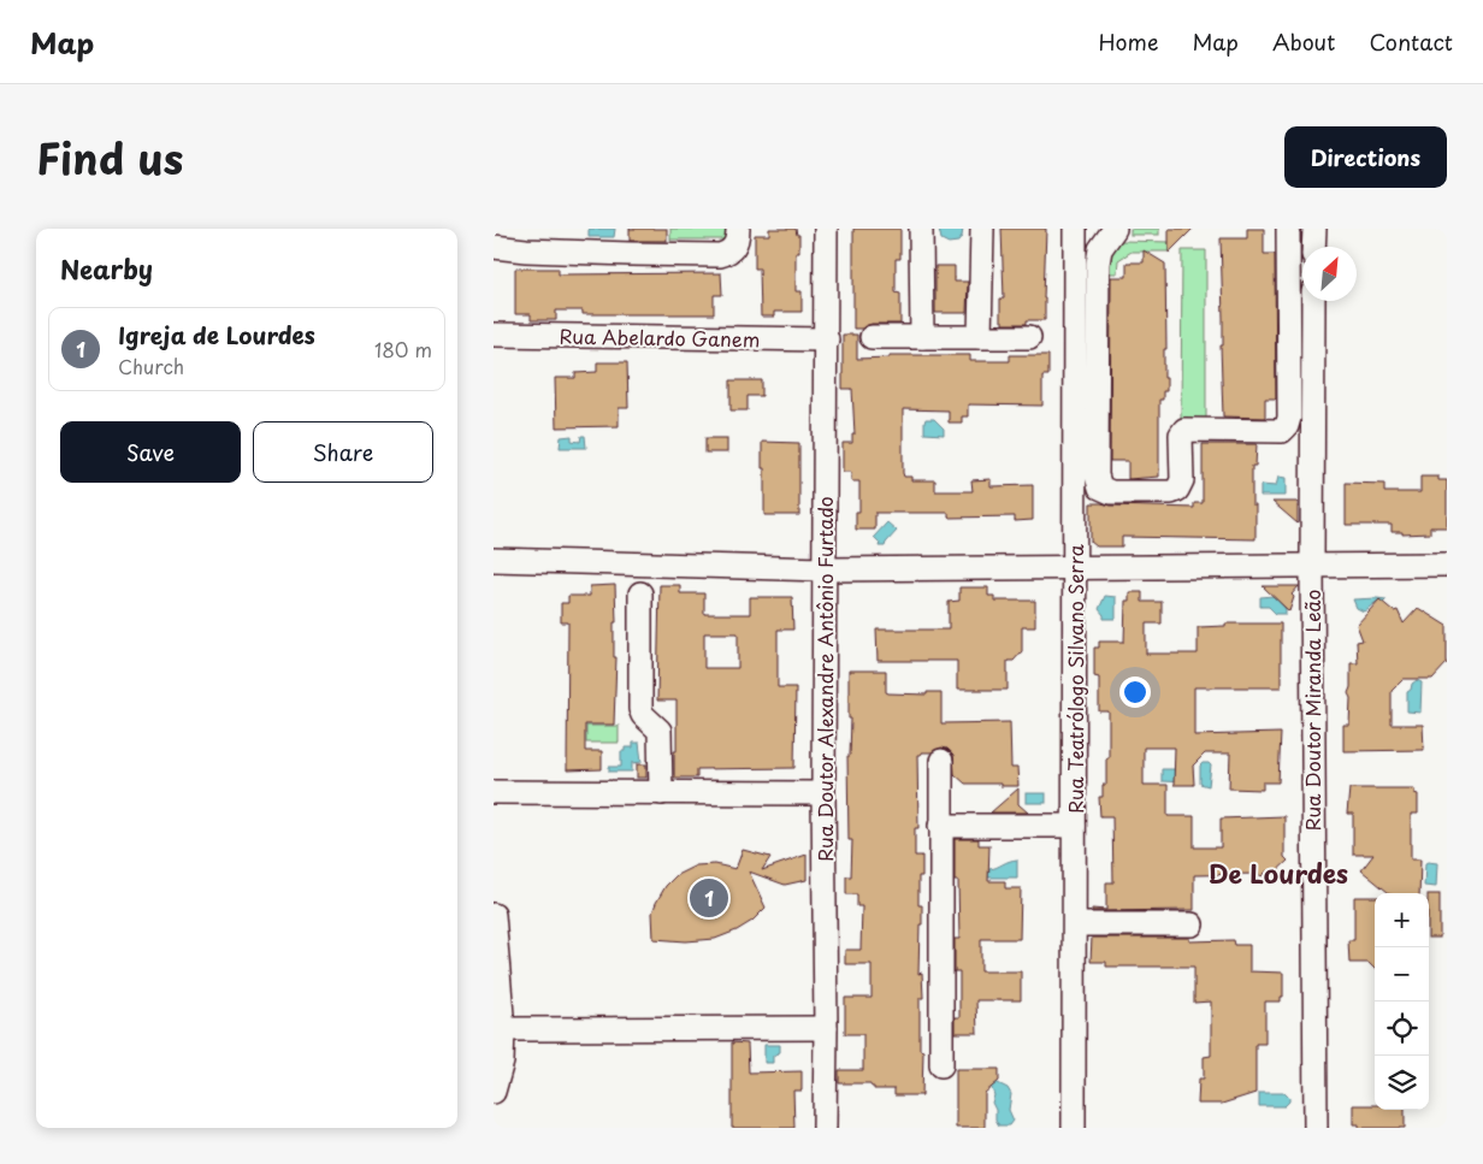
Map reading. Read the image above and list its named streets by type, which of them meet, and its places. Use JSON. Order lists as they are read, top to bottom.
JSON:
{
  "streets": {
    "street": [
      "Rua Abelardo Ganem",
      "Rua Doutor Alexandre Antônio Furtado",
      "Rua Teatrólogo Silvano Serra",
      "Rua Doutor Miranda Leão"
    ]
  },
  "crossings": [
    ["Rua Abelardo Ganem", "Rua Doutor Alexandre Antônio Furtado"]
  ],
  "districts": ["De Lourdes"],
  "north": "top right",
  "page": {
    "header": "Map",
    "nav": [
      "Home",
      "Map",
      "About",
      "Contact"
    ],
    "title": "Find us",
    "buttons": [
      "Directions",
      ["Save", "Share"]
    ],
    "heading": "Nearby",
    "list": [
      {
        "mark": "1",
        "name": "Igreja de Lourdes",
        "note": "Church",
        "value": "180 m"
      }
    ],
    "pins": "1",
    "map_buttons": ["+", "−"]
  }
}
